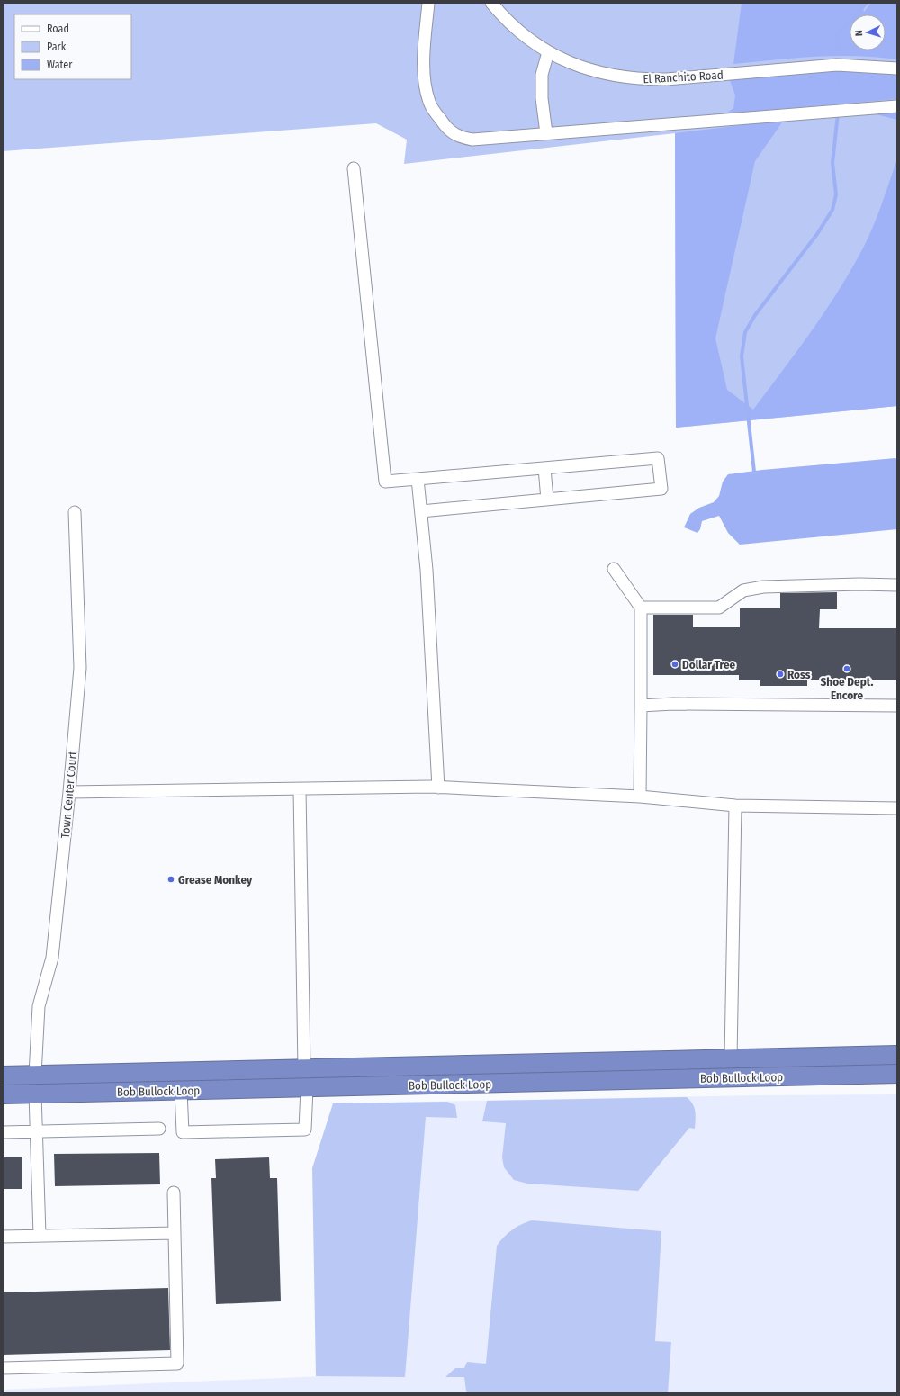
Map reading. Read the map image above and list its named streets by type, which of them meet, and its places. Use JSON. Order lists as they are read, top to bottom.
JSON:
{
  "streets": {
    "highway": ["Bob Bullock Loop"],
    "street": ["El Ranchito Road", "Town Center Court"]
  },
  "crossings": [
    ["Town Center Court", "Bob Bullock Loop"]
  ],
  "places": [
    "Dollar Tree",
    "Shoe Dept. Encore",
    "Ross",
    "Grease Monkey"
  ],
  "legend": ["Road", "Park", "Water"],
  "north": "left"
}
